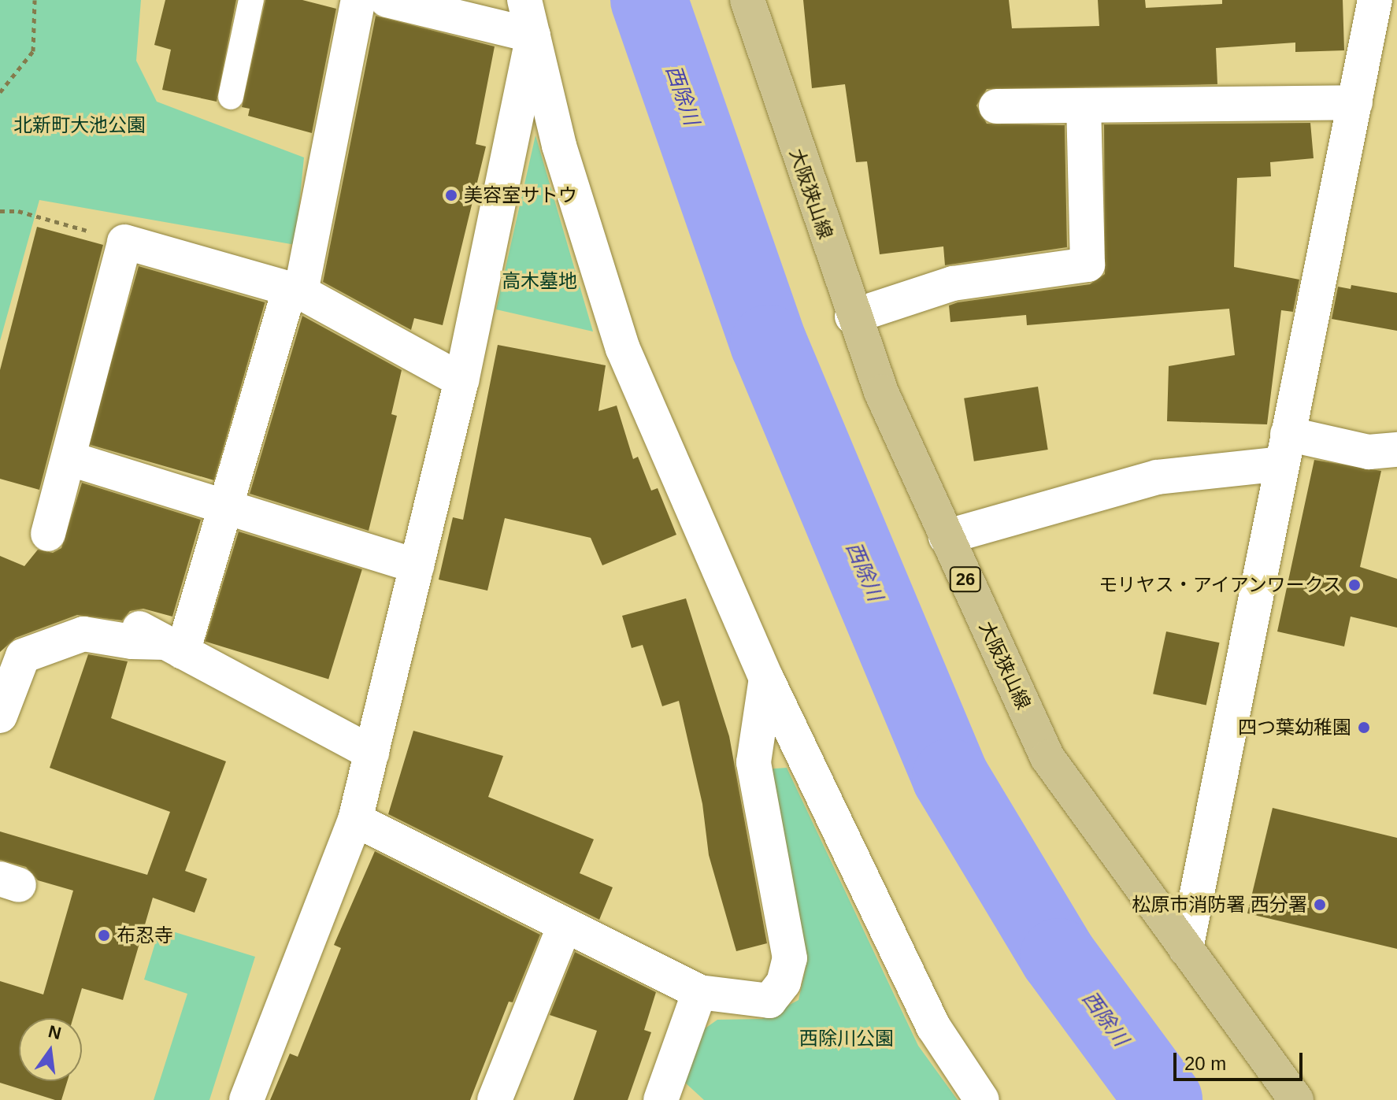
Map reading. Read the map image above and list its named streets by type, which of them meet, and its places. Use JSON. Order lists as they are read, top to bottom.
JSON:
{
  "streets": {
    "main road": ["大阪狭山線", "26"]
  },
  "water": ["西除川"],
  "parks": ["北新町大池公園", "高木墓地", "西除川公園"],
  "places": [
    "美容室サトウ",
    "モリヤス・アイアンワークス",
    "四つ葉幼稚園",
    "松原市消防署 西分署",
    "布忍寺"
  ],
  "scale_bar": "20 m",
  "north": "top"
}
